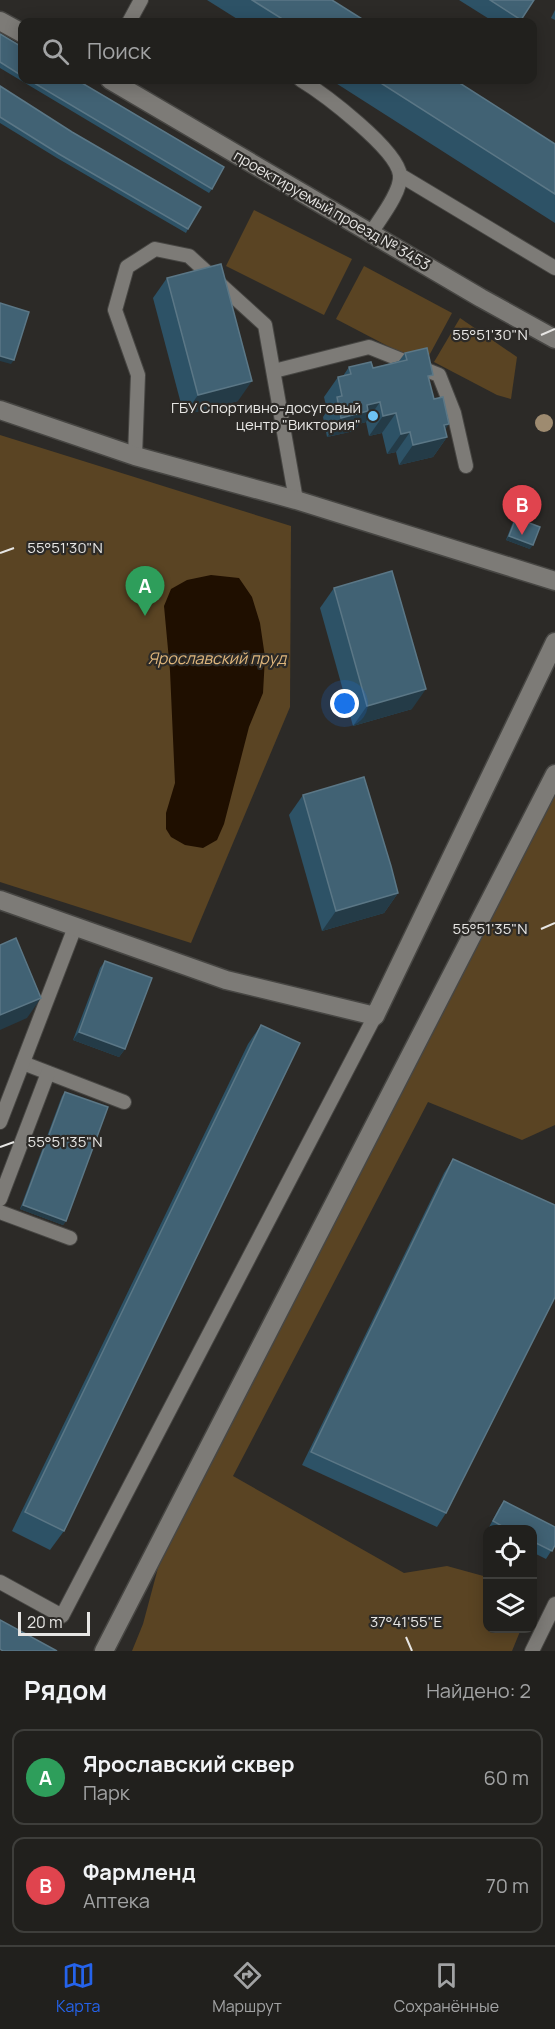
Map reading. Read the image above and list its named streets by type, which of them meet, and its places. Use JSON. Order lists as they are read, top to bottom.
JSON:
{
  "streets": {
    "street": ["проектируемый проезд № 3453"]
  },
  "water": ["Ярославский пруд"],
  "places": ["ГБУ Спортивно-досуговый центр \"Виктория\""],
  "scale_bar": "20 m",
  "page": {
    "search": "Поиск",
    "pins": ["B", "A"],
    "scale": "20 m",
    "heading": ["Рядом", "Найдено: 2"],
    "list": [
      {
        "mark": "A",
        "name": "Ярославский сквер",
        "note": "Парк",
        "value": "60 m"
      },
      {
        "mark": "B",
        "name": "Фармленд",
        "note": "Аптека",
        "value": "70 m"
      }
    ],
    "nav": ["Карта", "Маршрут", "Сохранённые"]
  },
  "coordinates": ["55°51'30\"N", "55°51'35\"N", "37°41'55\"E"]
}
